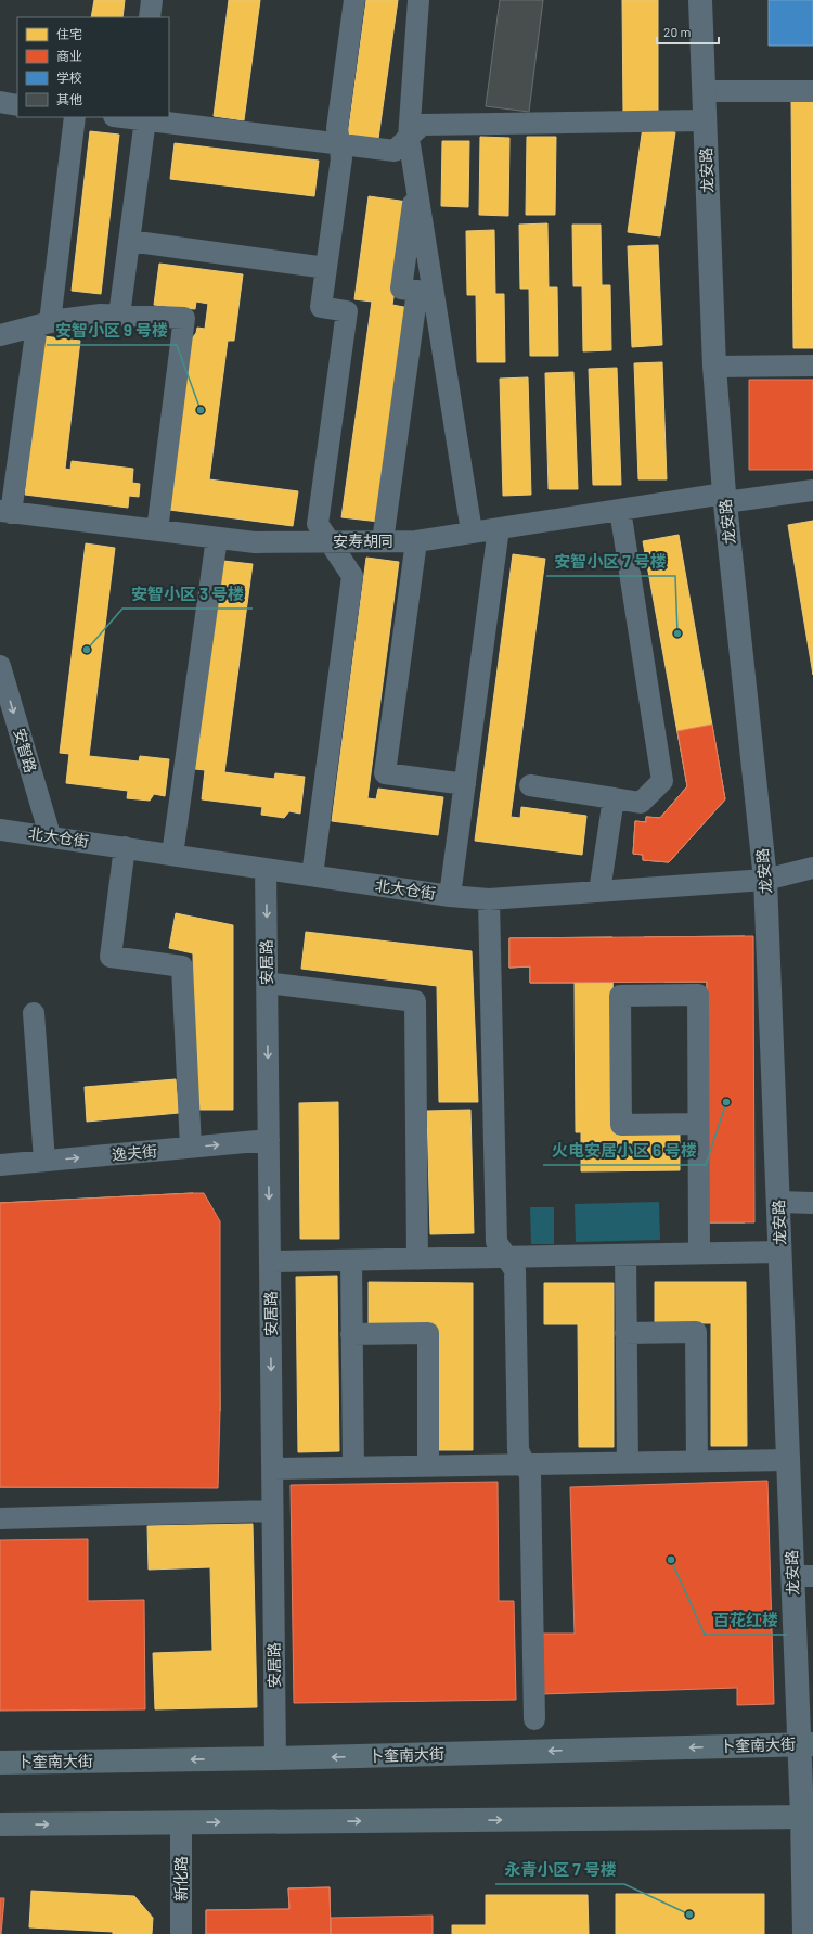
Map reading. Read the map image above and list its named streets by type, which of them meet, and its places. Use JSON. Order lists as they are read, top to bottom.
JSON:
{
  "streets": {
    "main road": ["卜奎南大街"],
    "street": [
      "龙安路",
      "安寿胡同",
      "安智路",
      "北大仓街",
      "安居路",
      "逸夫街",
      "新化路"
    ]
  },
  "crossings": [
    ["龙安路", "安寿胡同"],
    ["龙安路", "北大仓街"],
    ["龙安路", "卜奎南大街"],
    ["安智路", "北大仓街"],
    ["北大仓街", "安居路"],
    ["安居路", "逸夫街"],
    ["安居路", "卜奎南大街"]
  ],
  "one_way": ["逸夫街"],
  "places": [
    "安智小区 9 号楼",
    "安智小区 7 号楼",
    "安智小区 3 号楼",
    "火电安居小区 6 号楼",
    "百花红楼",
    "永青小区 7 号楼"
  ],
  "legend": [
    "住宅",
    "商业",
    "学校",
    "其他"
  ],
  "scale_bar": "20 m"
}
